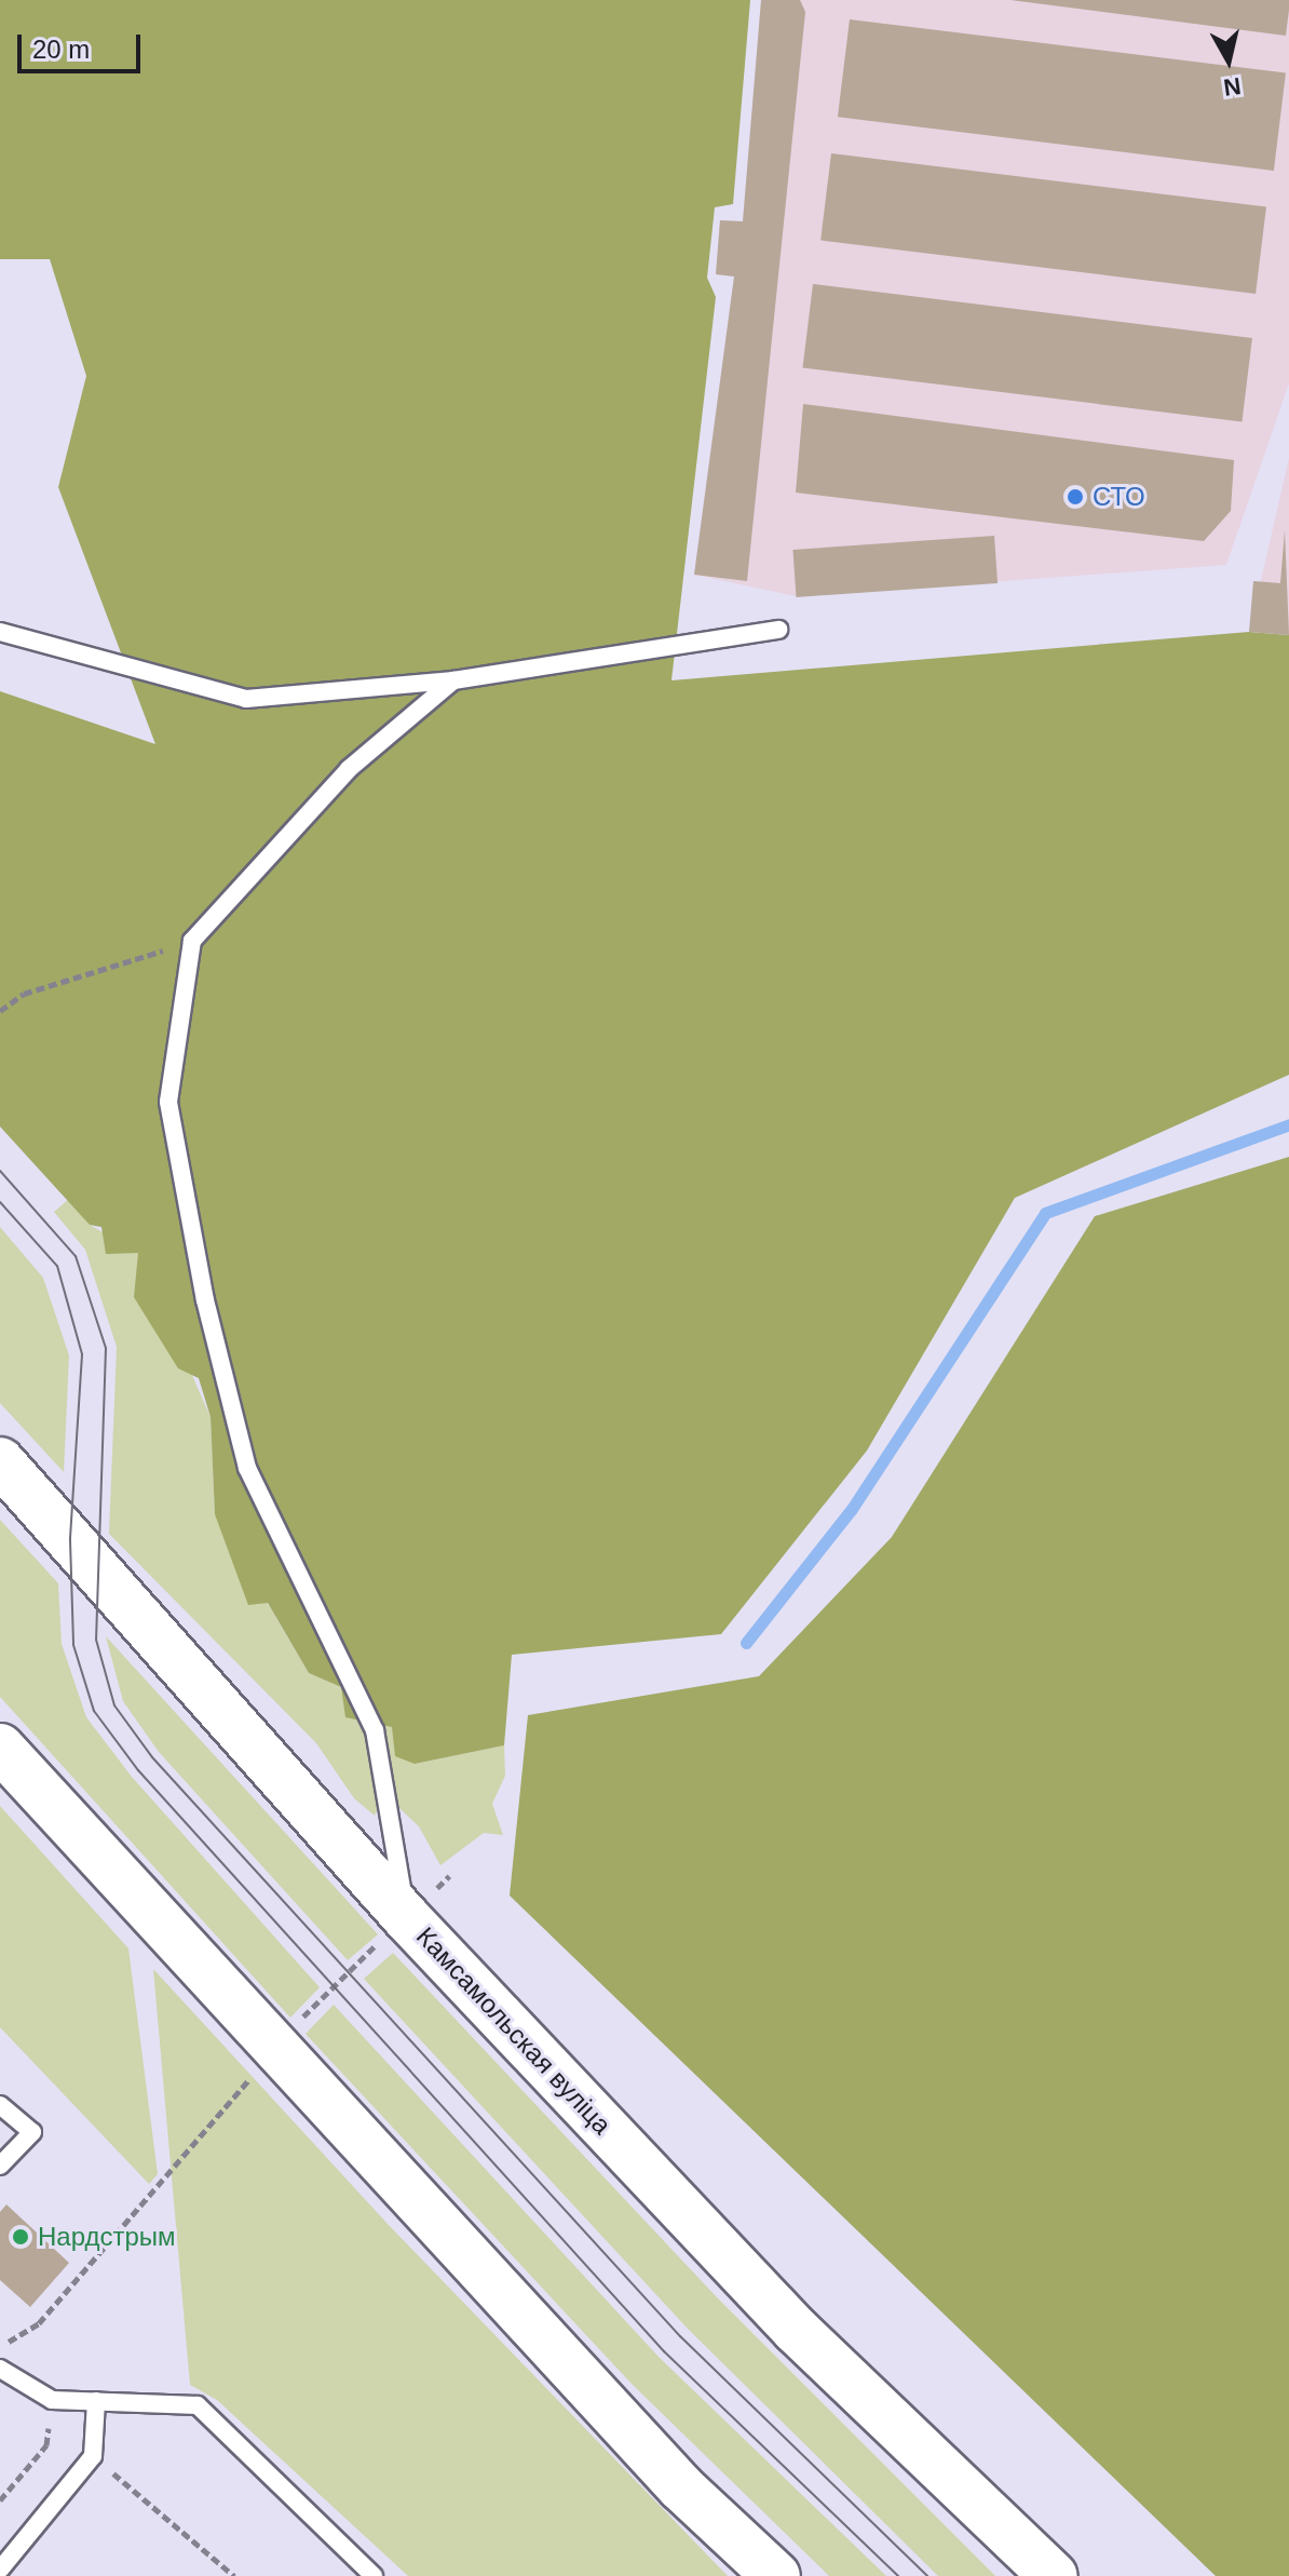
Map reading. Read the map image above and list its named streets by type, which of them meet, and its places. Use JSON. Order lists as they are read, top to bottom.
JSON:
{
  "streets": {
    "main road": ["Камсамольская вуліца"]
  },
  "places": ["СТО", "Нардстрым"],
  "scale_bar": "20 m",
  "north": "bottom"
}
